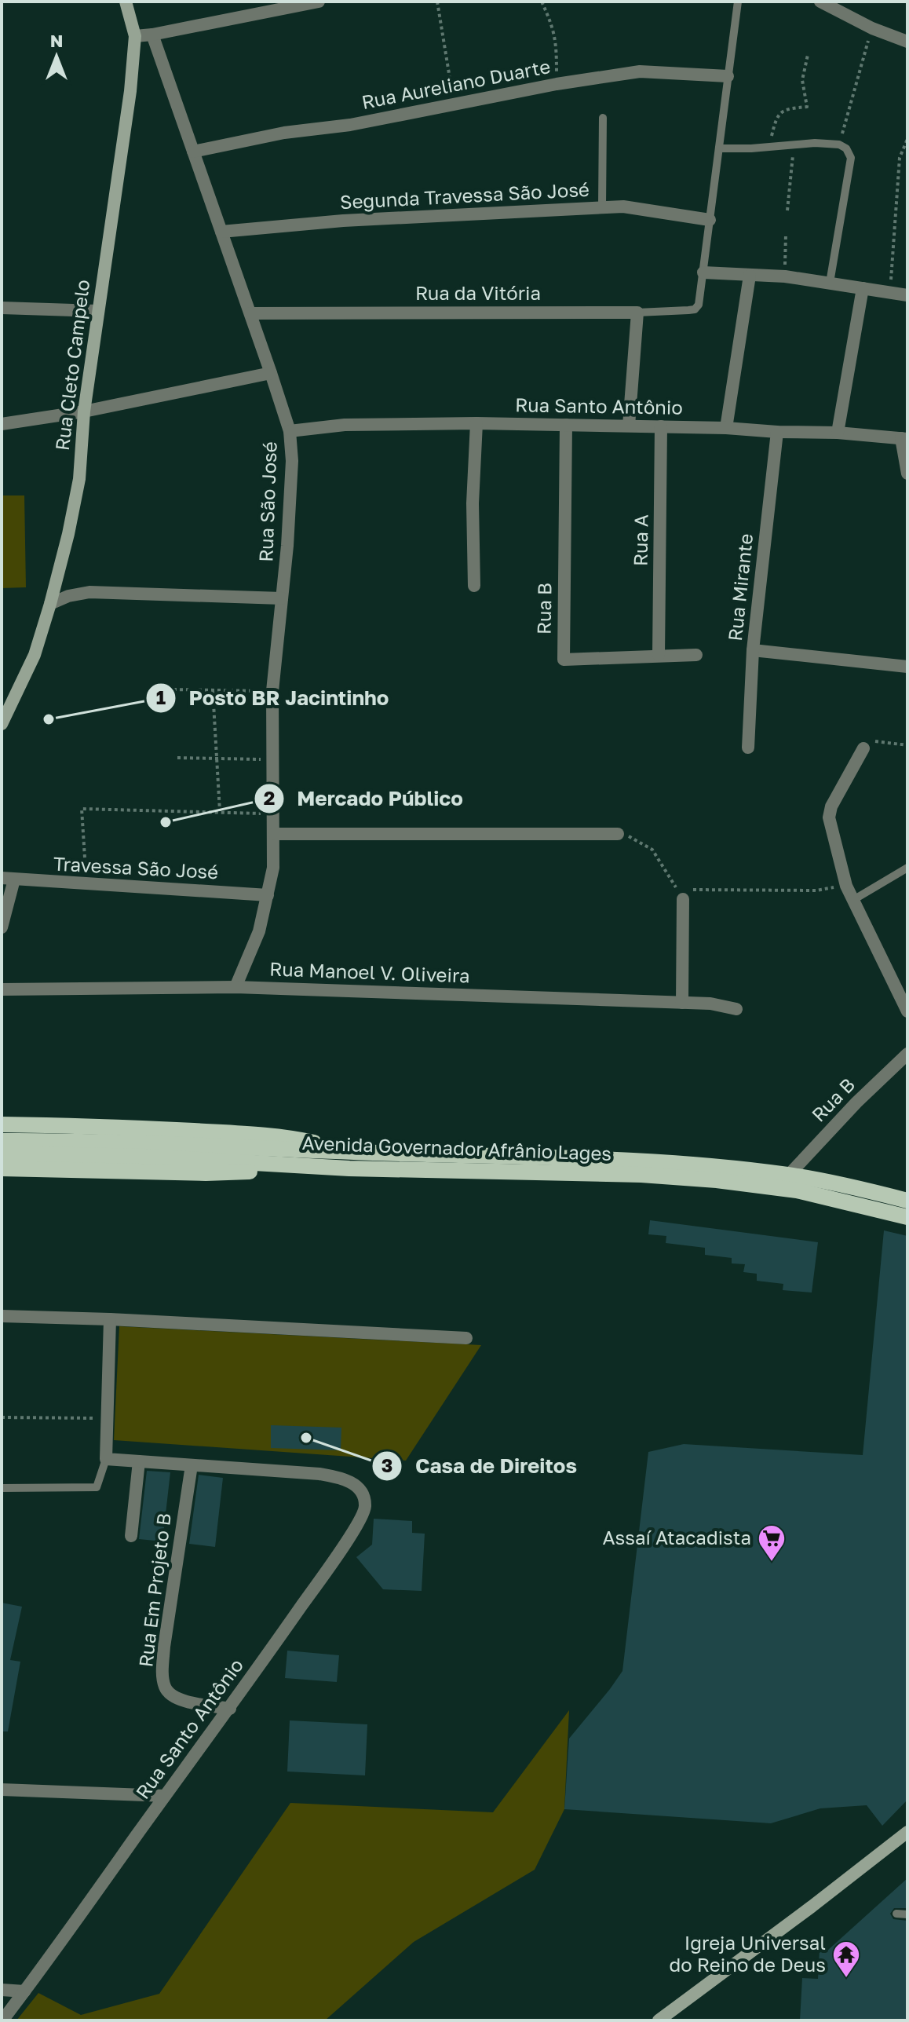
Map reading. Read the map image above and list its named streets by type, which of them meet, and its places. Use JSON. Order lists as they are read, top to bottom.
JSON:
{
  "streets": {
    "main road": ["Rua Cleto Campelo", "Avenida Governador Afrânio Lages"],
    "street": [
      "Rua Aureliano Duarte",
      "Segunda Travessa São José",
      "Rua da Vitória",
      "Rua Santo Antônio",
      "Rua São José",
      "Rua A",
      "Rua Mirante",
      "Rua B",
      "Travessa São José",
      "Rua Manoel V. Oliveira",
      "Rua Em Projeto B"
    ]
  },
  "crossings": [
    ["Rua Aureliano Duarte", "Rua São José"],
    ["Segunda Travessa São José", "Rua São José"],
    ["Rua da Vitória", "Rua São José"],
    ["Rua Santo Antônio", "Rua São José"],
    ["Rua Santo Antônio", "Rua A"],
    ["Rua Santo Antônio", "Rua Mirante"],
    ["Rua Santo Antônio", "Rua B"],
    ["Rua Santo Antônio", "Rua Em Projeto B"],
    ["Rua São José", "Travessa São José"],
    ["Rua São José", "Rua Manoel V. Oliveira"],
    ["Rua A", "Rua B"],
    ["Rua B", "Avenida Governador Afrânio Lages"]
  ],
  "places": {
    "other": ["Posto BR Jacintinho", "Mercado Público", "Casa de Direitos"],
    "supermarket": ["Assaí Atacadista"],
    "temple": ["Igreja Universal do Reino de Deus"]
  },
  "north": "top"
}
